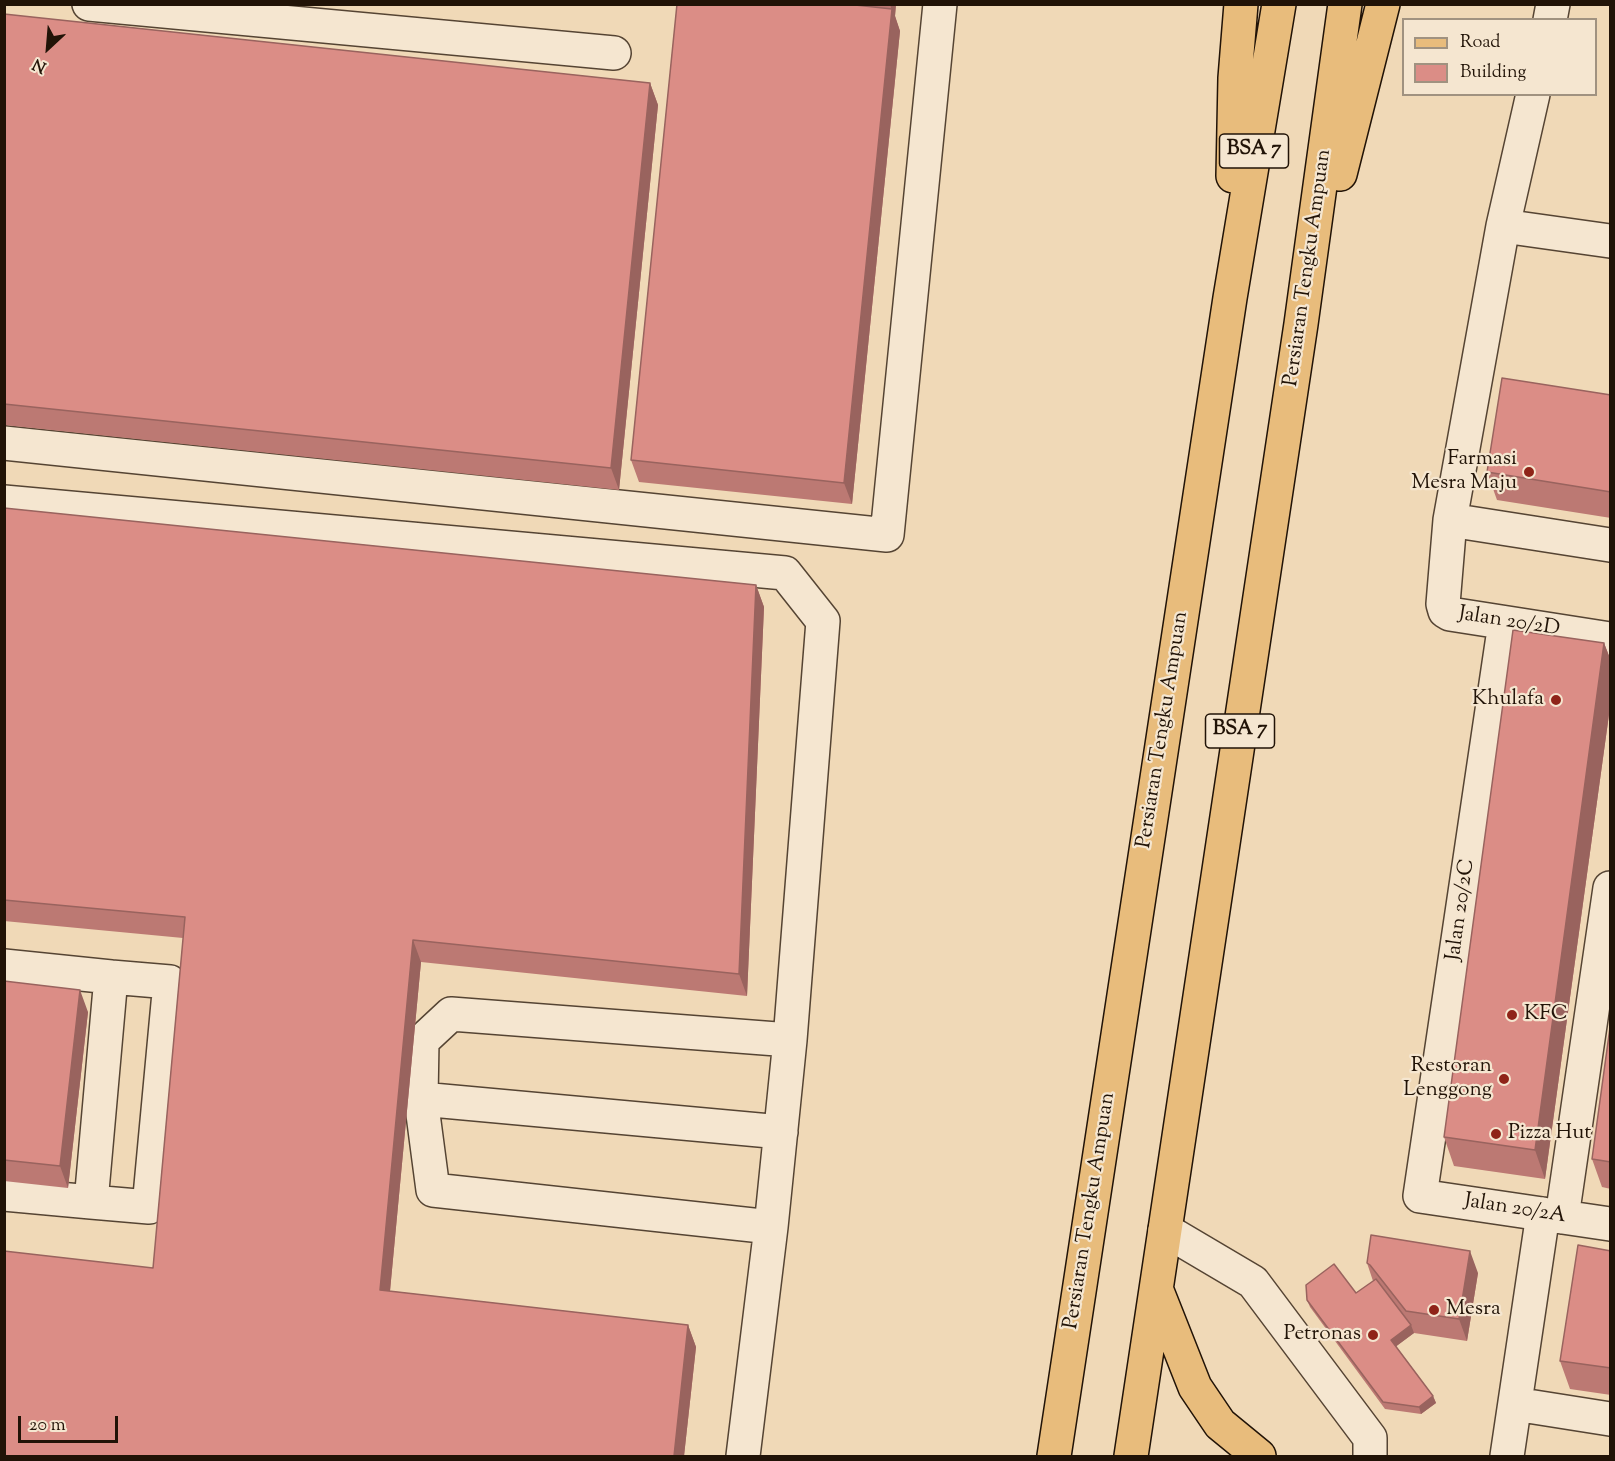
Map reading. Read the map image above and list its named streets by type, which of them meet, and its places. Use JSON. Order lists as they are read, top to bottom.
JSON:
{
  "streets": {
    "main road": ["BSA 7", "Persiaran Tengku Ampuan"],
    "street": ["Jalan 20/2D", "Jalan 20/2C", "Jalan 20/2A"]
  },
  "crossings": [
    ["Jalan 20/2D", "Jalan 20/2C"],
    ["Jalan 20/2C", "Jalan 20/2A"]
  ],
  "places": [
    "Farmasi Mesra Maju",
    "Khulafa",
    "KFC",
    "Restoran Lenggong",
    "Pizza Hut",
    "Mesra",
    "Petronas"
  ],
  "legend": ["Road", "Building"],
  "scale_bar": "20 m",
  "north": "bottom left"
}
